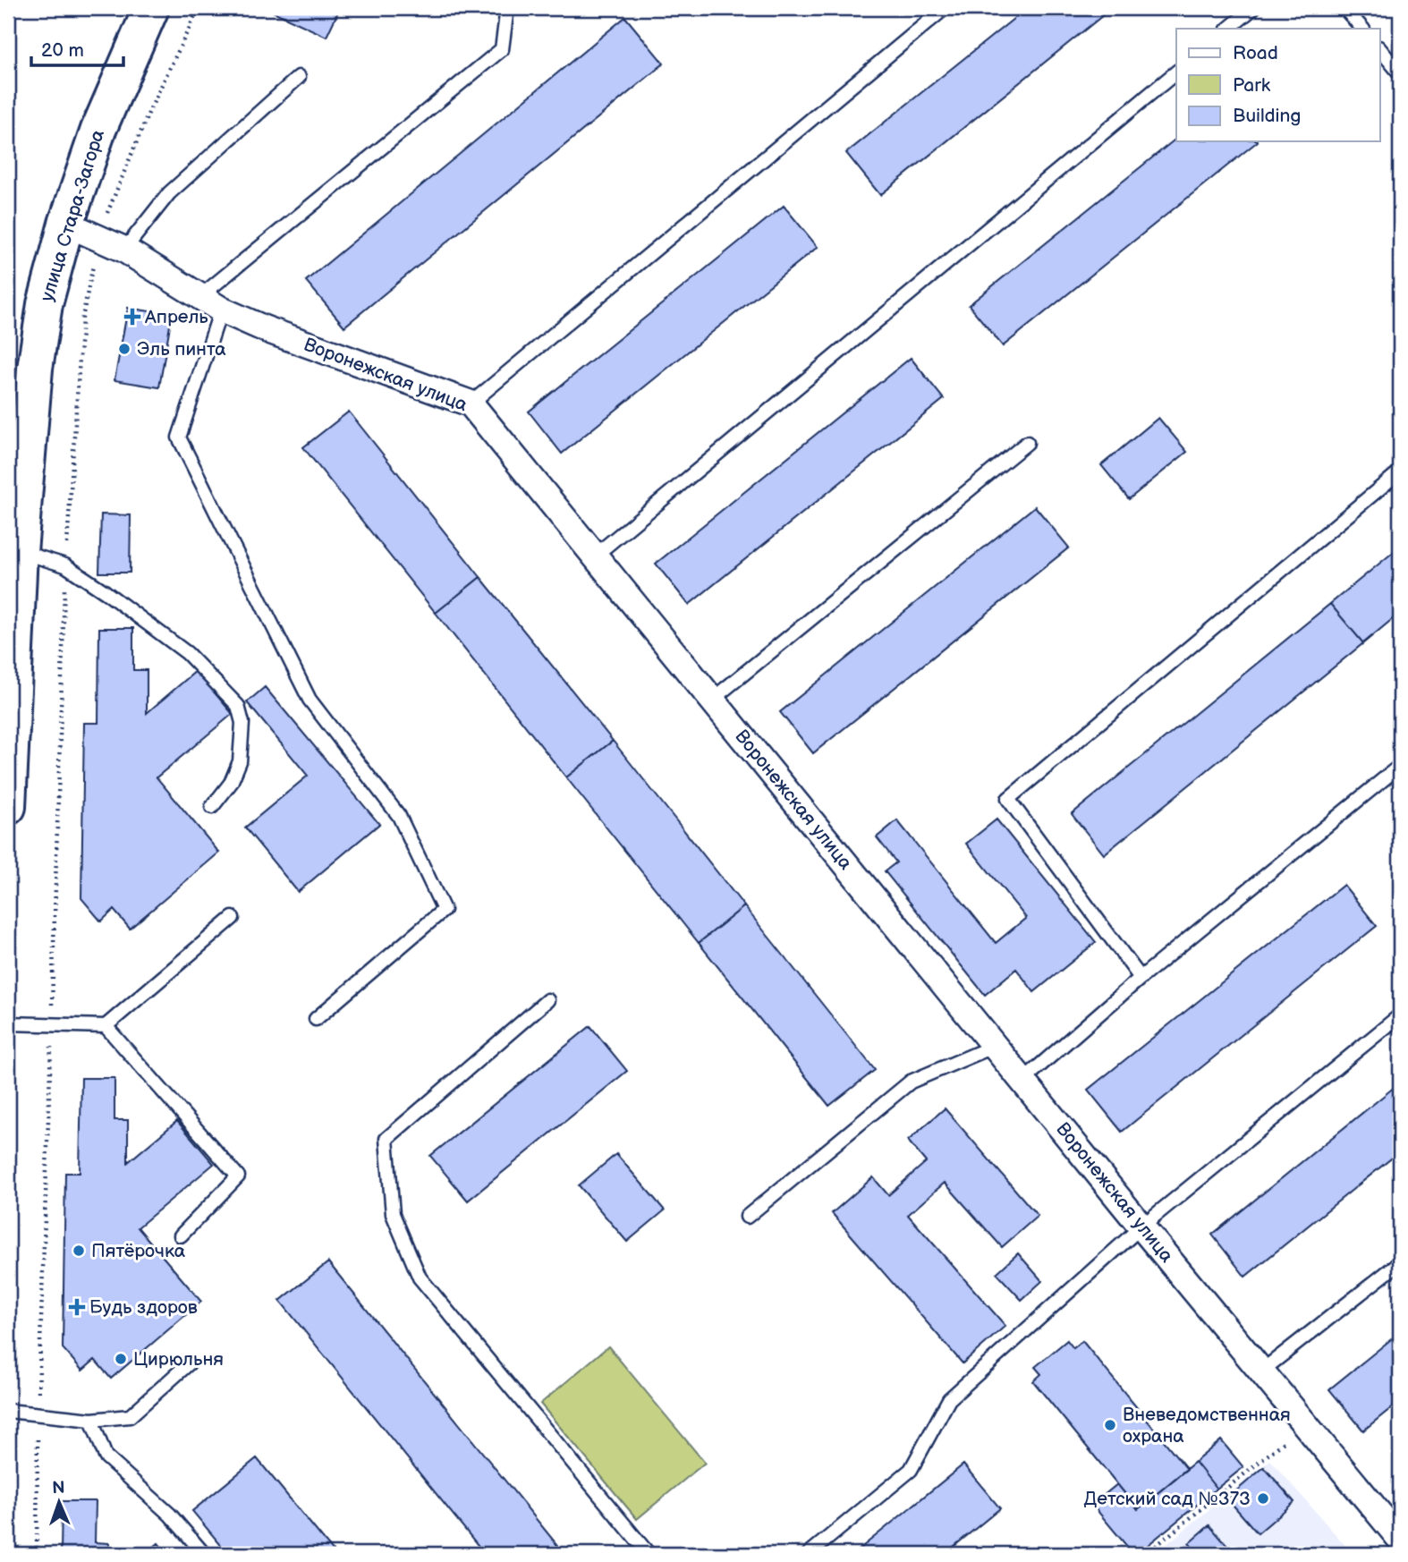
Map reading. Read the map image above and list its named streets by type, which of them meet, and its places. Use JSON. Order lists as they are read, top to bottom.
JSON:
{
  "streets": {
    "main road": ["улица Стара-Загора"],
    "street": ["Воронежская улица"]
  },
  "crossings": [
    ["улица Стара-Загора", "Воронежская улица"]
  ],
  "places": {
    "health": ["Апрель", "Будь здоров"],
    "other": [
      "Эль пинта",
      "Пятёрочка",
      "Цирюльня",
      "Вневедомственная охрана",
      "Детский сад №373"
    ]
  },
  "legend": ["Road", "Park", "Building"],
  "scale_bar": "20 m",
  "north": "top"
}
